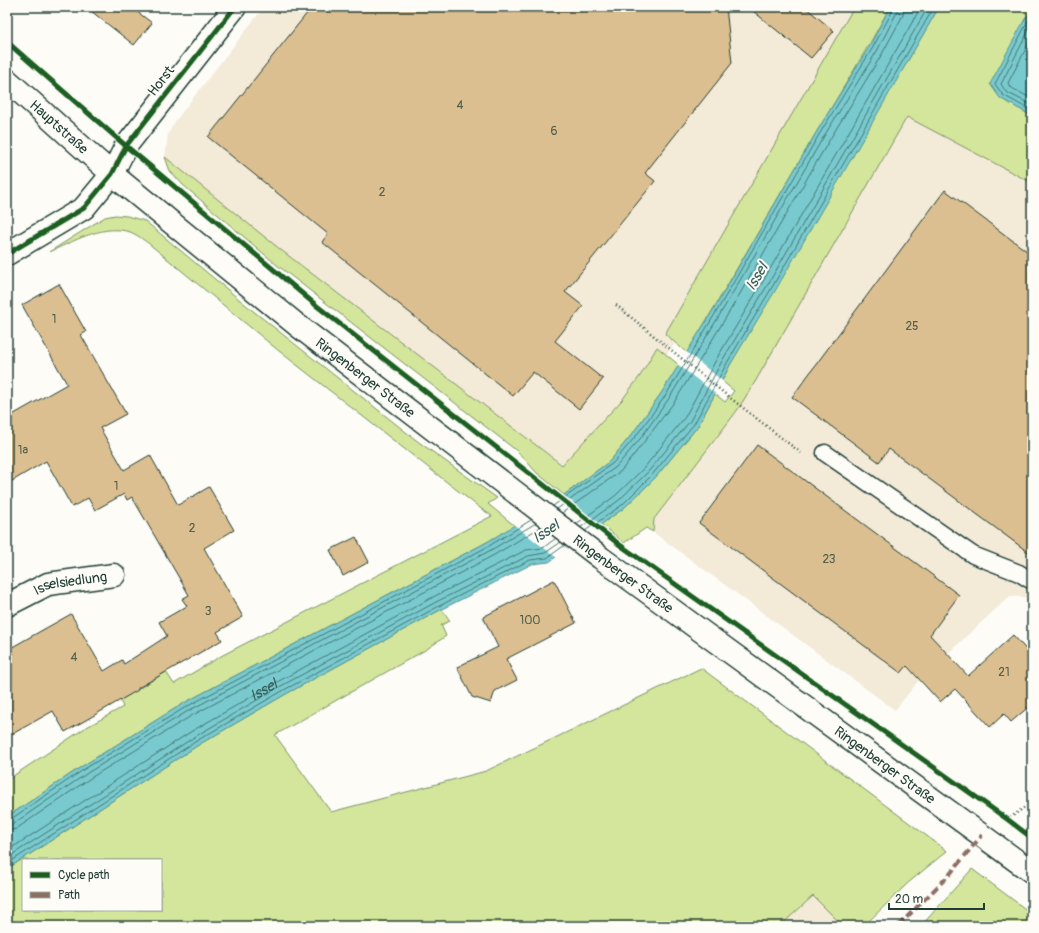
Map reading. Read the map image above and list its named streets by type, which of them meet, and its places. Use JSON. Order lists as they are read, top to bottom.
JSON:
{
  "streets": {
    "main road": [
      "Horst",
      "Hauptstraße",
      "Ringenberger Straße",
      "Isselsiedlung"
    ]
  },
  "crossings": [
    ["Horst", "Hauptstraße"],
    ["Horst", "Ringenberger Straße"],
    ["Hauptstraße", "Ringenberger Straße"]
  ],
  "water": ["Issel"],
  "house_numbers": [
    "4",
    "6",
    "2",
    "1",
    "25",
    "1a",
    "1",
    "2",
    "23",
    "3",
    "100",
    "4",
    "21"
  ],
  "legend": ["Cycle path", "Path"],
  "scale_bar": "20 m"
}
